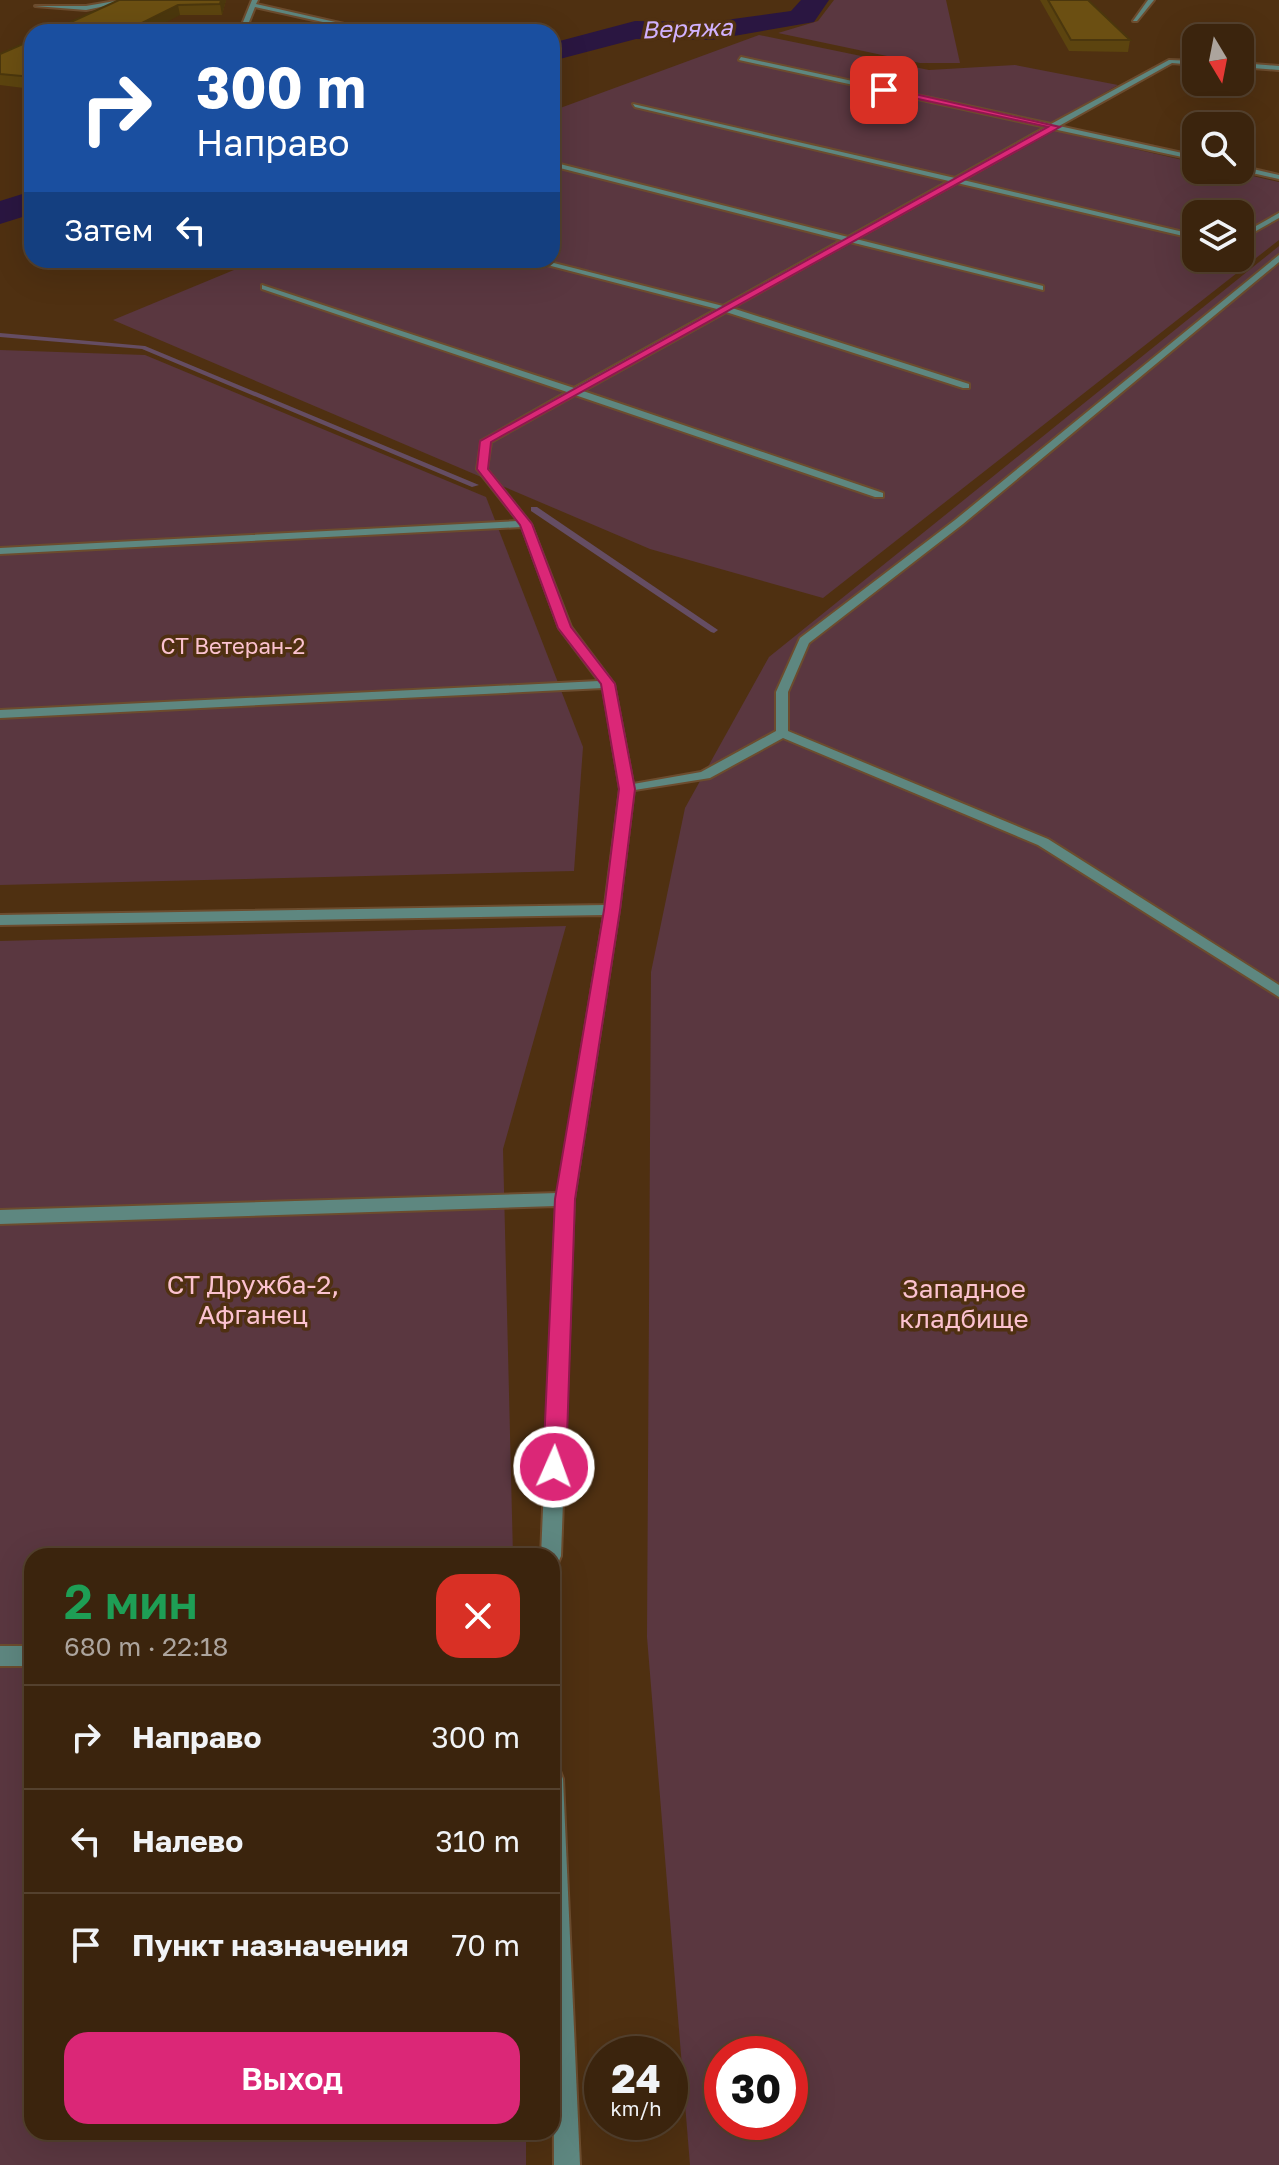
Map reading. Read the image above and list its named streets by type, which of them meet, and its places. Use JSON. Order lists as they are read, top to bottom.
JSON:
{
  "water": ["Веряжа"],
  "parks": ["СТ Ветеран-2", "СТ Дружба-2, Афганец", "Западное кладбище"],
  "north": "bottom",
  "page": {
    "turn": ["300 m", "Направо"],
    "then": "Затем",
    "heading": ["2 мин", "680 m · 22:18"],
    "list": [
      {
        "name": "Направо",
        "value": "300 m"
      },
      {
        "name": "Налево",
        "value": "310 m"
      },
      {
        "name": "Пункт назначения",
        "value": "70 m"
      }
    ],
    "buttons": "Выход",
    "speed": "24 km/h",
    "limit": "30"
  }
}
